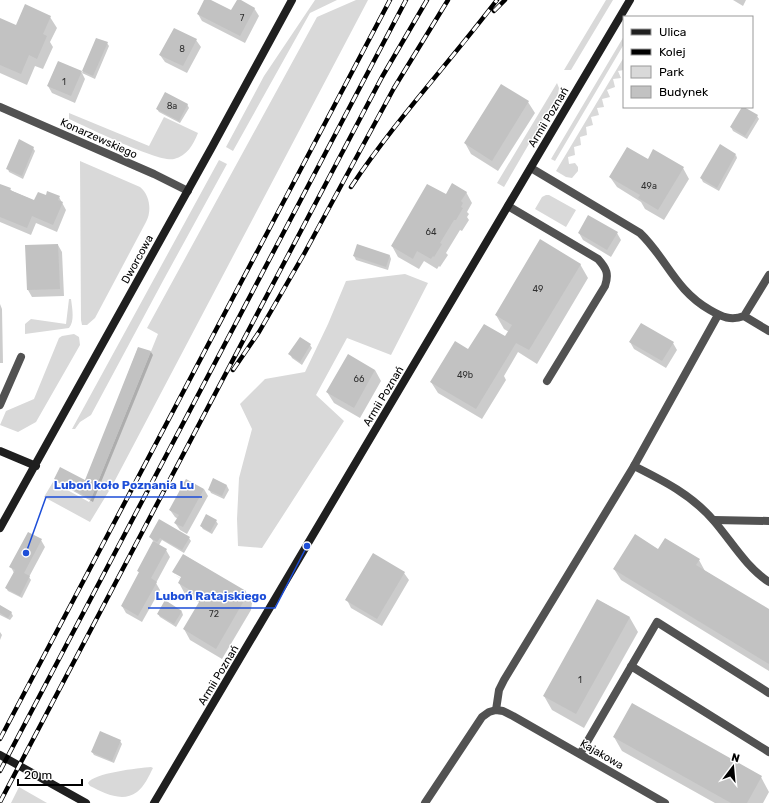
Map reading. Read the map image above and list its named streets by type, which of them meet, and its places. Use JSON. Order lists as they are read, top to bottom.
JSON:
{
  "streets": {
    "main road": ["Armii Poznań", "Dworcowa"],
    "street": ["Konarzewskiego", "Kajakowa"]
  },
  "crossings": [
    ["Konarzewskiego", "Dworcowa"]
  ],
  "places": ["Luboń Ratajskiego", "Luboń koło Poznania Lu"],
  "house_numbers": [
    "7",
    "8",
    "1",
    "8a",
    "49a",
    "64",
    "49",
    "49b",
    "66",
    "72",
    "1"
  ],
  "legend": [
    "Ulica",
    "Kolej",
    "Park",
    "Budynek"
  ],
  "scale_bar": "20 m",
  "north": "top"
}
